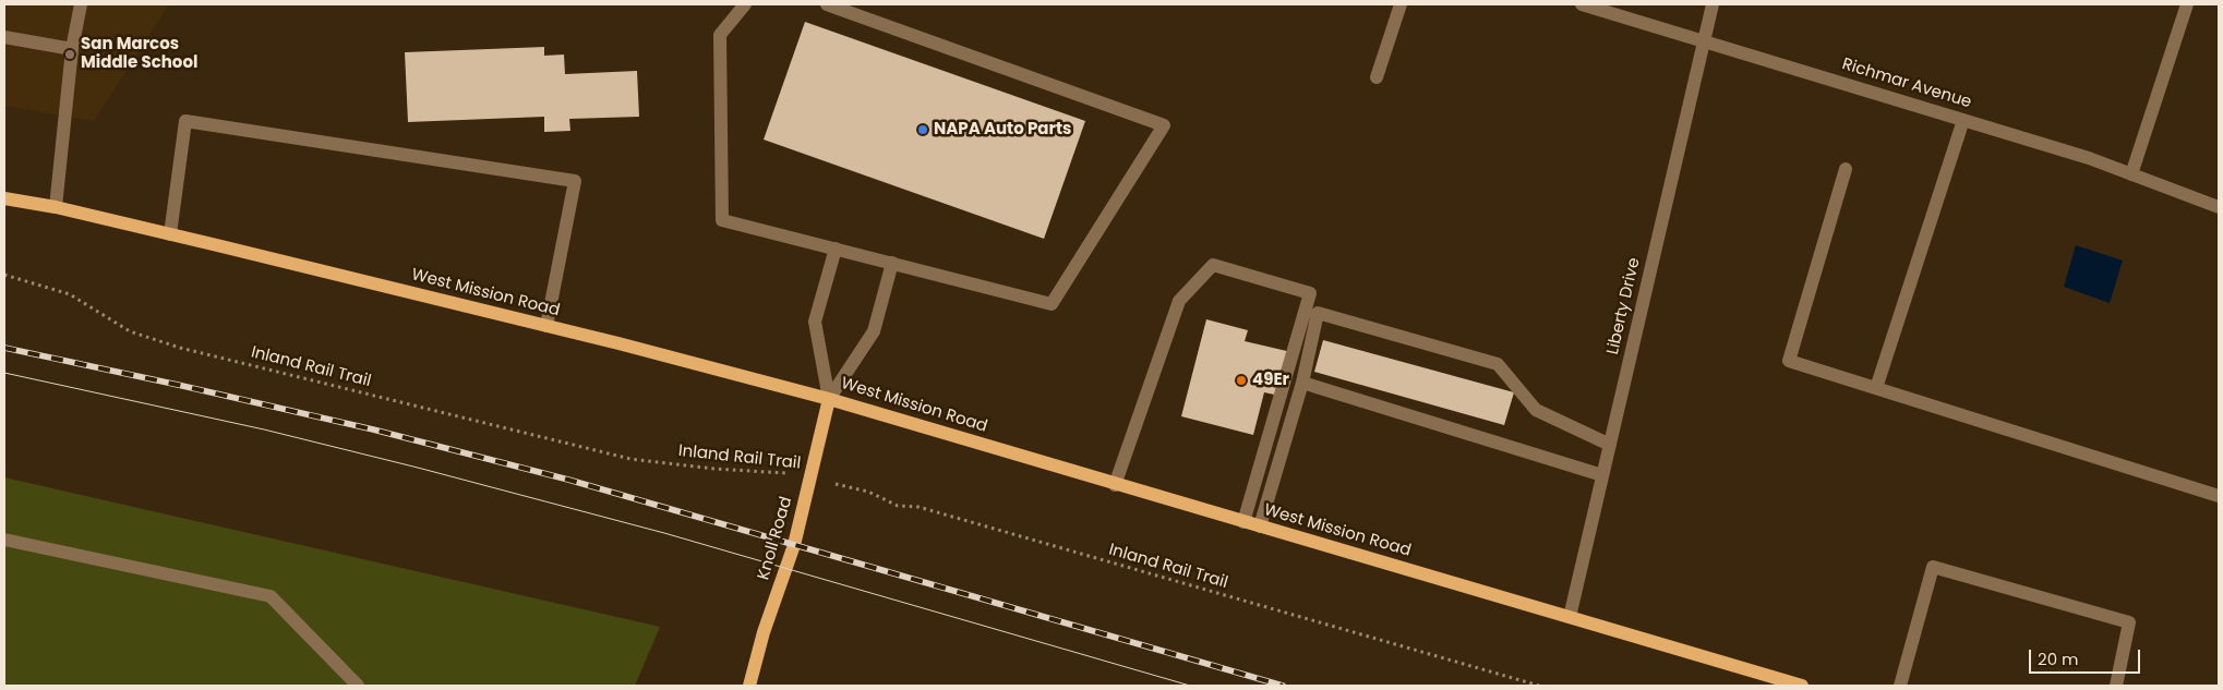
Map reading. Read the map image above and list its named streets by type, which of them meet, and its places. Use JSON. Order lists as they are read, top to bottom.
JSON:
{
  "streets": {
    "main road": ["West Mission Road", "Knoll Road"],
    "street": ["Richmar Avenue", "Liberty Drive"],
    "path": ["Inland Rail Trail"]
  },
  "crossings": [
    ["Richmar Avenue", "Liberty Drive"],
    ["West Mission Road", "Liberty Drive"],
    ["West Mission Road", "Knoll Road"],
    ["Inland Rail Trail", "Knoll Road"]
  ],
  "places": ["San Marcos Middle School", "NAPA Auto Parts", "49Er"],
  "scale_bar": "20 m"
}
